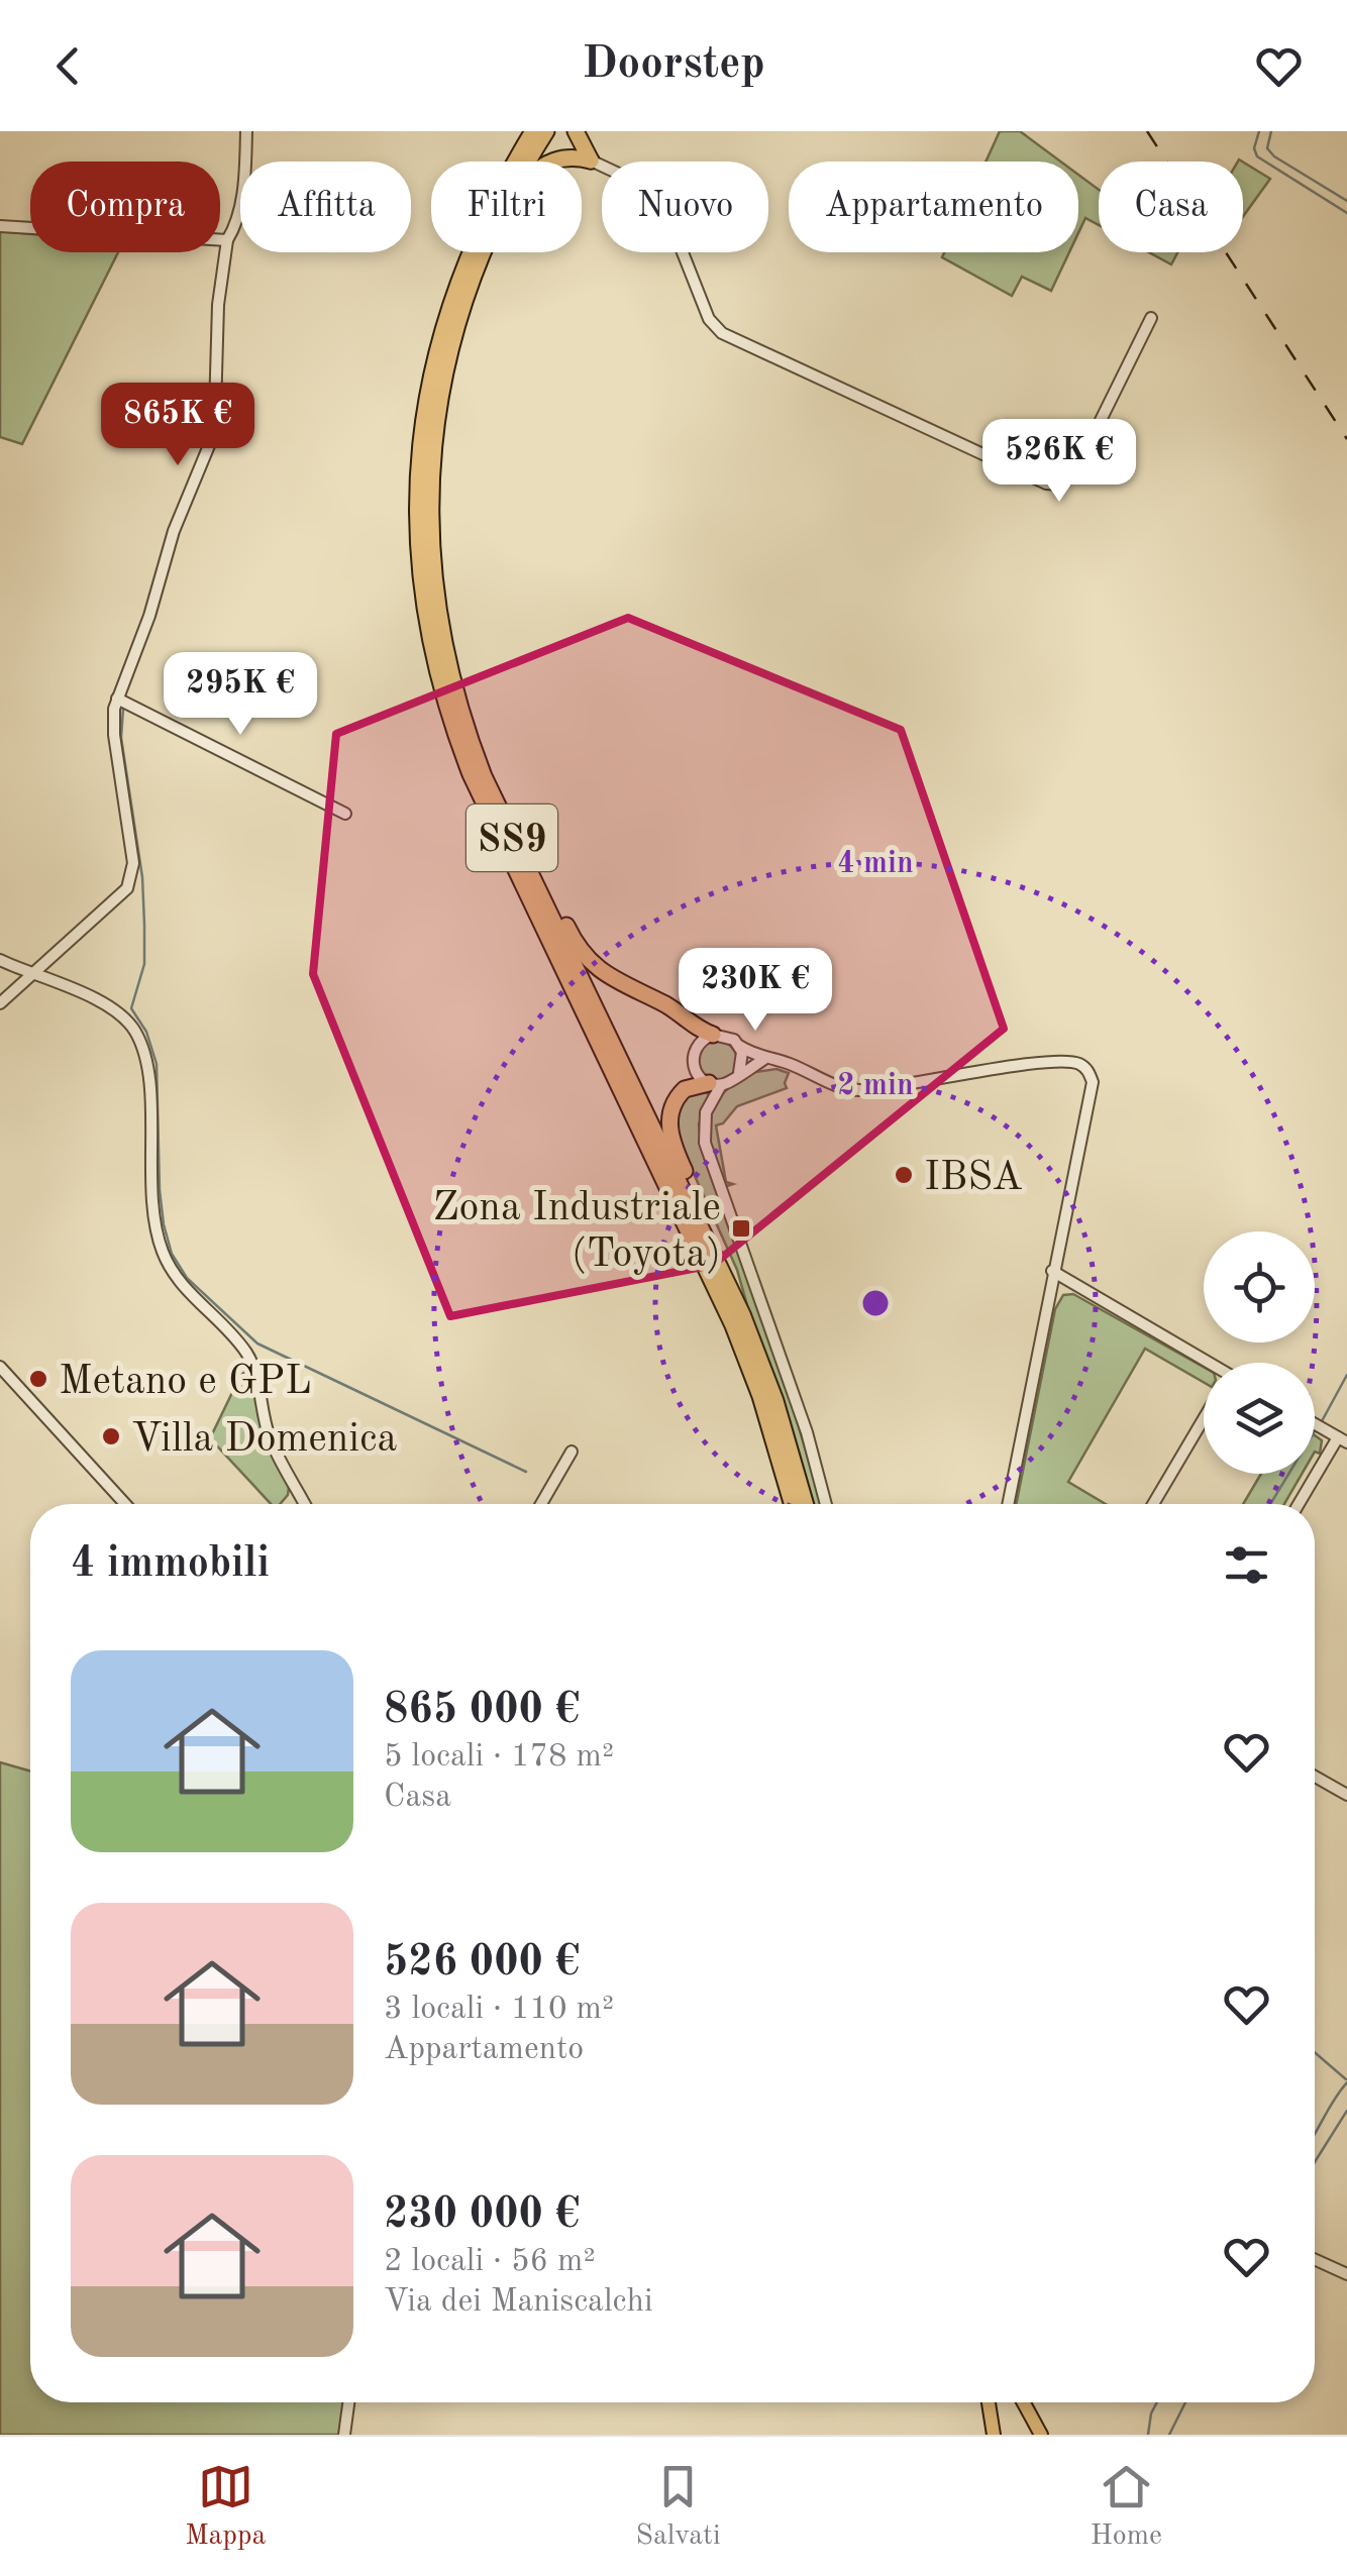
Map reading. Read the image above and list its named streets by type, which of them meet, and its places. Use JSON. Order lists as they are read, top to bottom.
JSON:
{
  "streets": {
    "highway": ["SS9"]
  },
  "places": {
    "other": ["IBSA", "Metano e GPL", "Villa Domenica"],
    "transit": ["Zona Industriale (Toyota)"]
  },
  "page": {
    "header": "Doorstep",
    "chip": [
      "Compra",
      "Affitta",
      "Filtri",
      "Nuovo",
      "Appartamento",
      "Casa"
    ],
    "price": [
      "865K €",
      "526K €",
      "295K €",
      "230K €"
    ],
    "heading": "4 immobili",
    "list": [
      {
        "name": "865 000 €",
        "note": "5 locali · 178 m² · Casa"
      },
      {
        "name": "526 000 €",
        "note": "3 locali · 110 m² · Appartamento"
      },
      {
        "name": "230 000 €",
        "note": "2 locali · 56 m² · Via dei Maniscalchi"
      }
    ],
    "tabs": ["Mappa", "Salvati", "Home"]
  },
  "rings": ["4 min", "2 min"]
}
